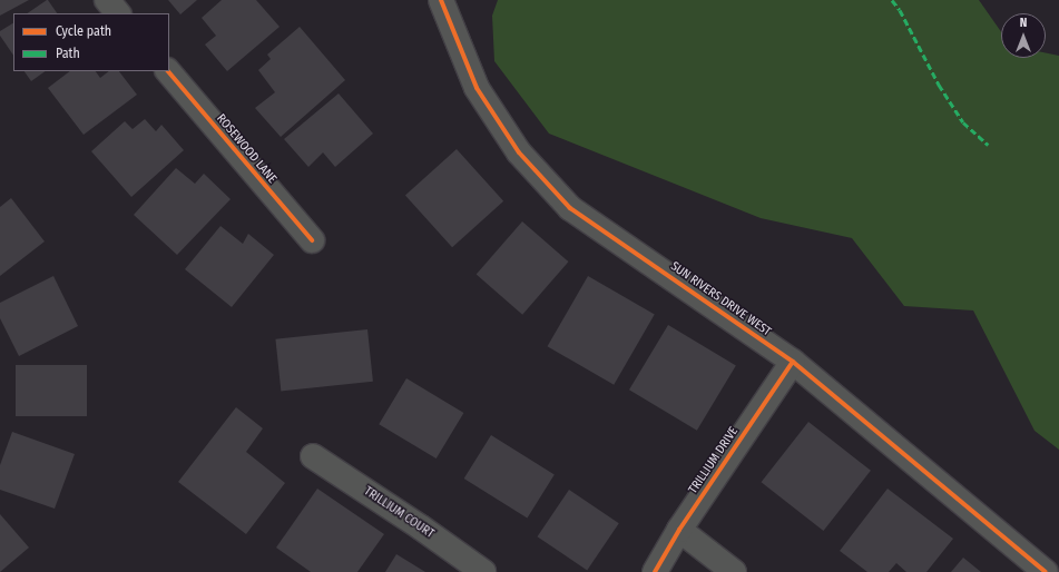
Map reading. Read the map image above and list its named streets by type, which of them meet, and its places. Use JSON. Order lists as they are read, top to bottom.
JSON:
{
  "streets": {
    "street": [
      "ROSEWOOD LANE",
      "SUN RIVERS DRIVE WEST",
      "TRILLIUM DRIVE",
      "TRILLIUM COURT"
    ]
  },
  "crossings": [
    ["SUN RIVERS DRIVE WEST", "TRILLIUM DRIVE"]
  ],
  "legend": ["Cycle path", "Path"],
  "north": "top"
}
